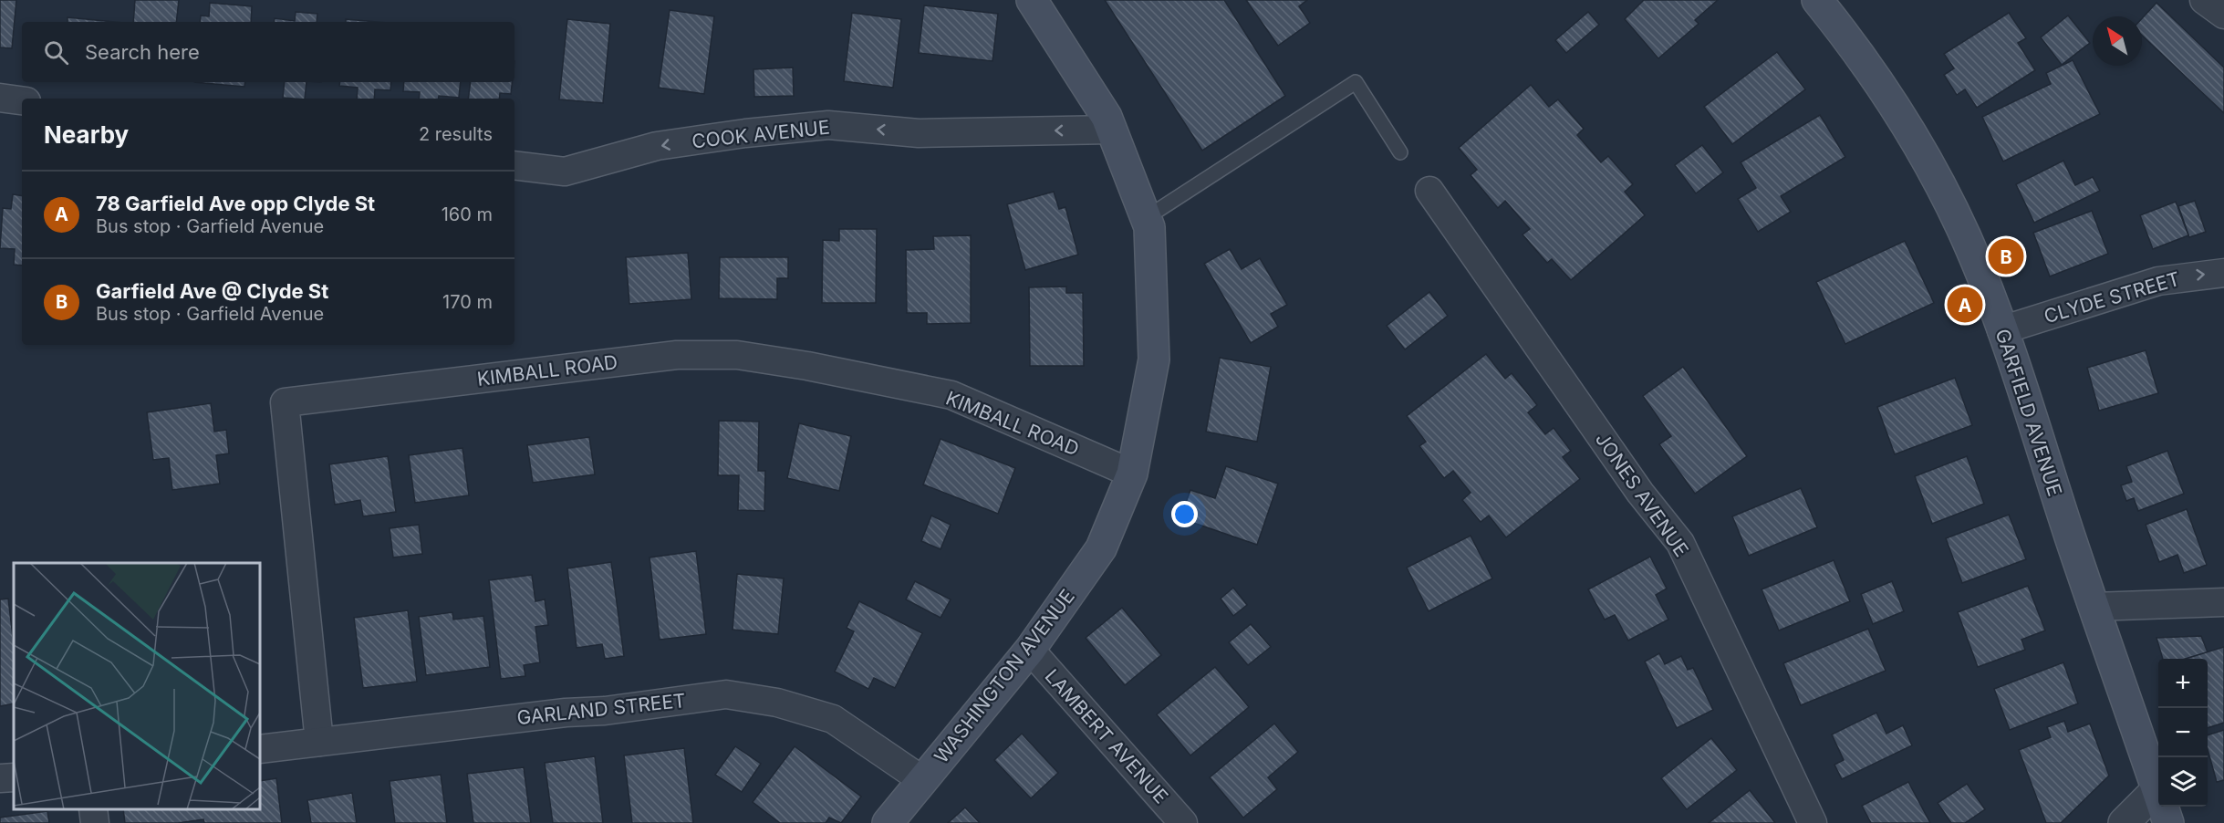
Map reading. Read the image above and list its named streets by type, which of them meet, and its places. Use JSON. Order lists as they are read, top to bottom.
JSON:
{
  "streets": {
    "main road": ["GARFIELD AVENUE", "WASHINGTON AVENUE"],
    "street": [
      "COOK AVENUE",
      "CLYDE STREET",
      "KIMBALL ROAD",
      "JONES AVENUE",
      "GARLAND STREET",
      "LAMBERT AVENUE"
    ]
  },
  "crossings": [
    ["COOK AVENUE", "WASHINGTON AVENUE"],
    ["CLYDE STREET", "GARFIELD AVENUE"],
    ["KIMBALL ROAD", "WASHINGTON AVENUE"],
    ["KIMBALL ROAD", "GARLAND STREET"],
    ["WASHINGTON AVENUE", "GARLAND STREET"],
    ["WASHINGTON AVENUE", "LAMBERT AVENUE"]
  ],
  "one_way": ["COOK AVENUE", "CLYDE STREET"],
  "north": "top left",
  "page": {
    "search": "Search here",
    "heading": ["Nearby", "2 results"],
    "list": [
      {
        "mark": "A",
        "name": "78 Garfield Ave opp Clyde St",
        "note": "Bus stop · Garfield Avenue",
        "value": "160 m"
      },
      {
        "mark": "B",
        "name": "Garfield Ave @ Clyde St",
        "note": "Bus stop · Garfield Avenue",
        "value": "170 m"
      }
    ],
    "pins": ["B", "A"],
    "map_buttons": ["+", "−"]
  }
}
